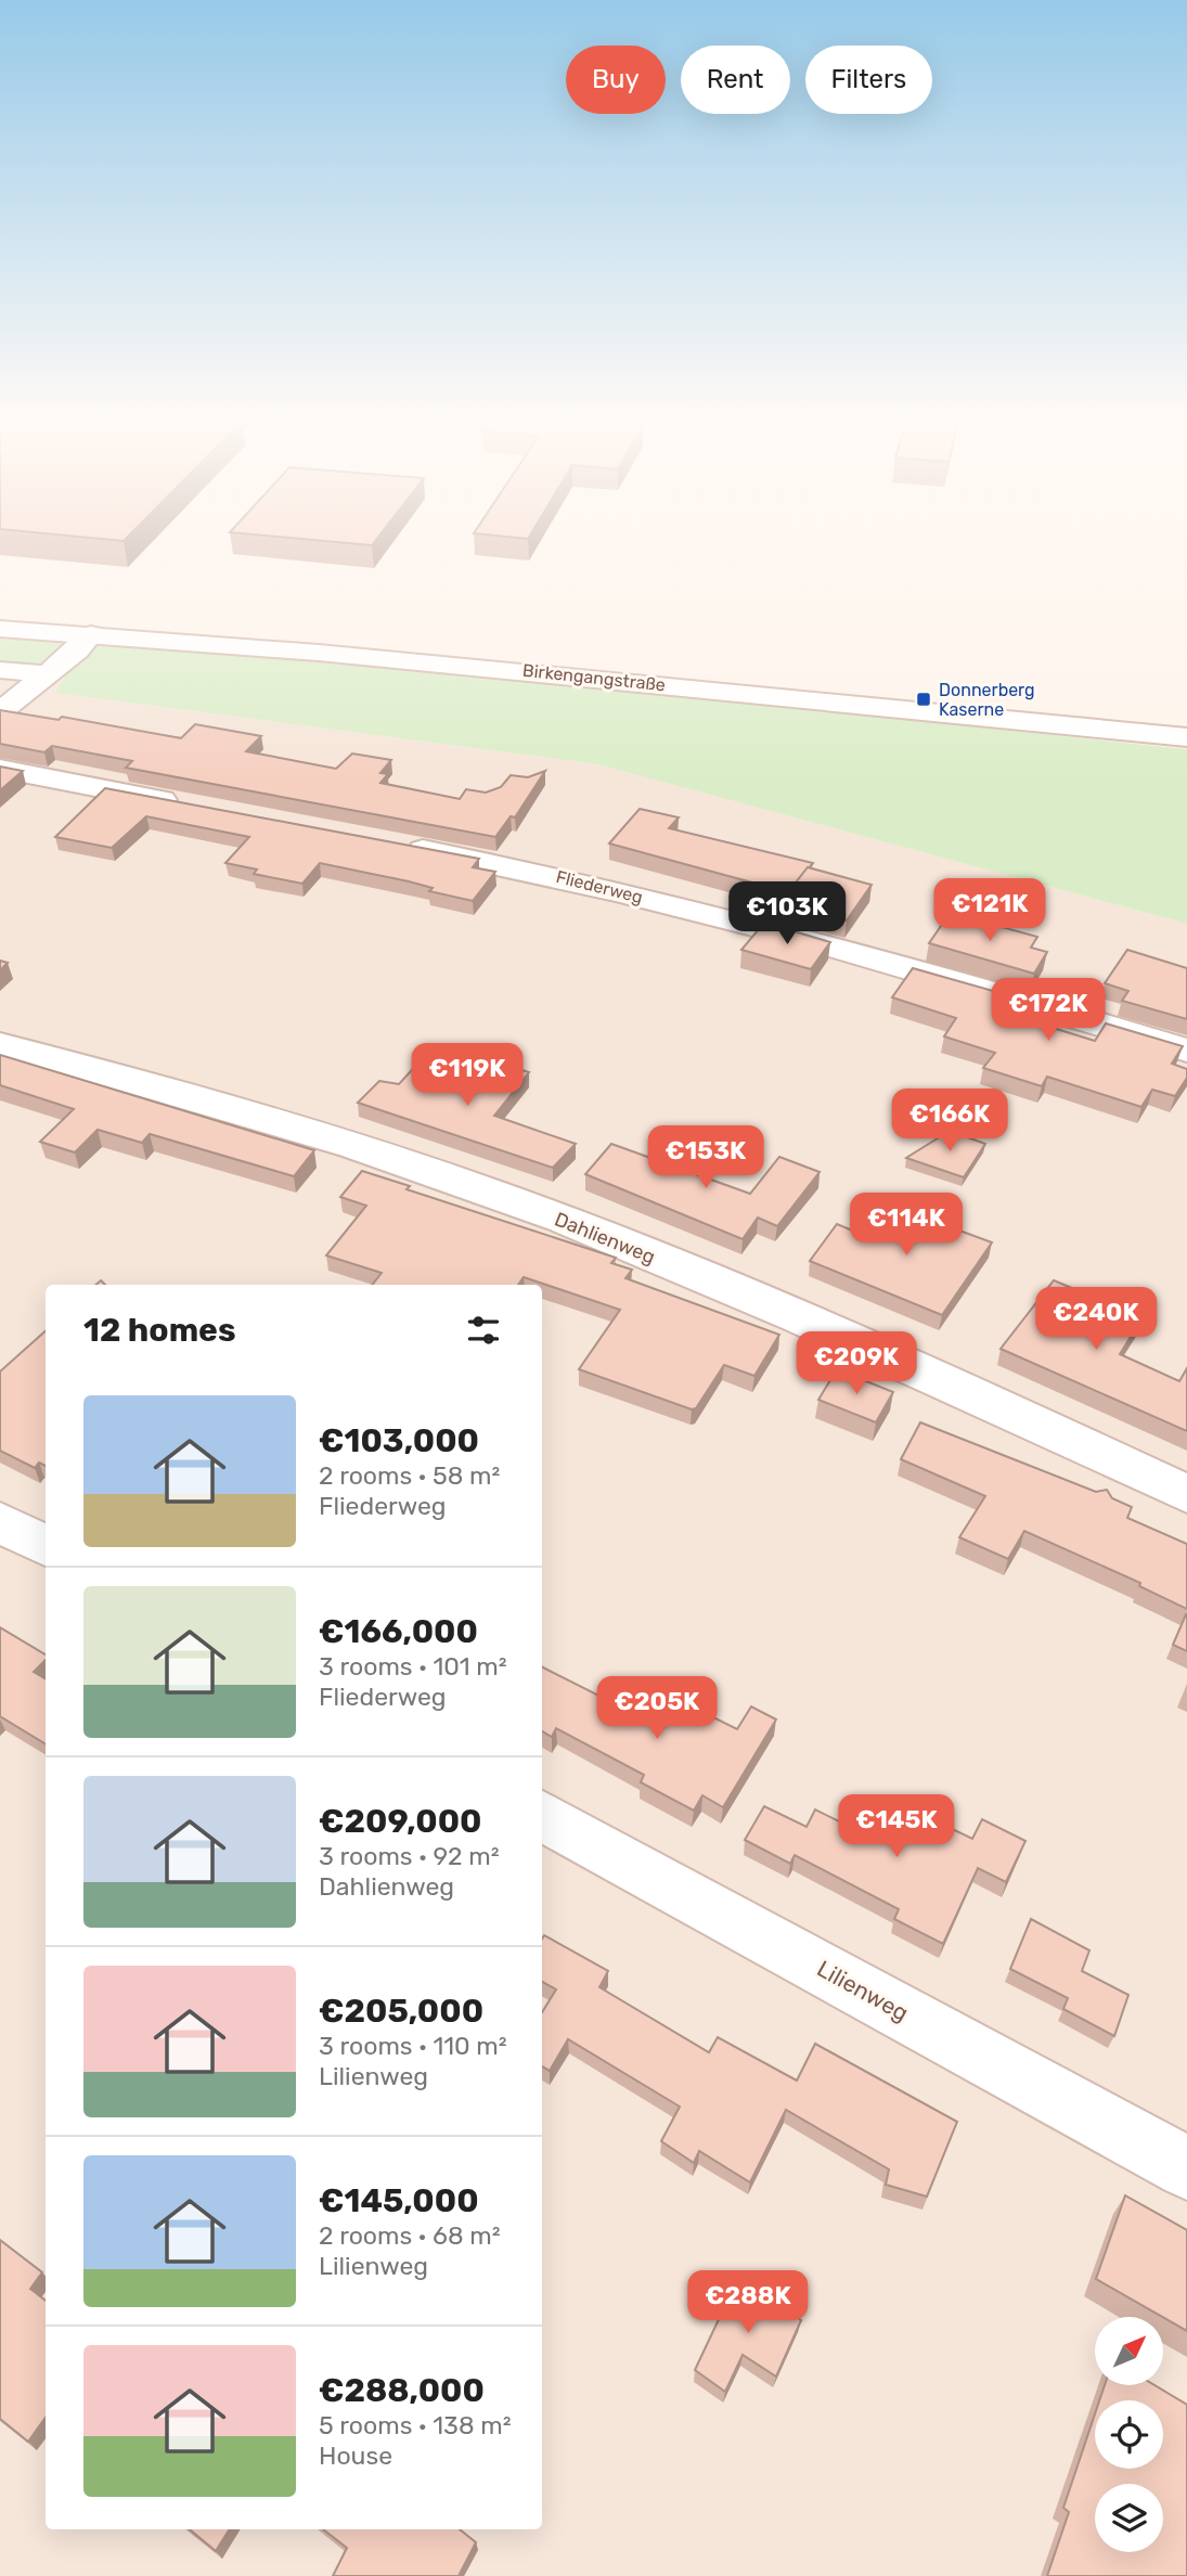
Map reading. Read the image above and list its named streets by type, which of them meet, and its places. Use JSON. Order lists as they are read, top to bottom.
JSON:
{
  "streets": {
    "street": [
      "Birkengangstraße",
      "Fliederweg",
      "Dahlienweg",
      "Lilienweg"
    ]
  },
  "places": {
    "transit": ["Donnerberg Kaserne"]
  },
  "north": "top right",
  "page": {
    "chip": ["Buy", "Rent", "Filters"],
    "price": [
      "€121K",
      "€103K",
      "€172K",
      "€119K",
      "€166K",
      "€153K",
      "€114K",
      "€240K",
      "€209K",
      "€205K",
      "€145K",
      "€288K"
    ],
    "heading": "12 homes",
    "list": [
      {
        "name": "€103,000",
        "note": "2 rooms · 58 m² · Fliederweg"
      },
      {
        "name": "€166,000",
        "note": "3 rooms · 101 m² · Fliederweg"
      },
      {
        "name": "€209,000",
        "note": "3 rooms · 92 m² · Dahlienweg"
      },
      {
        "name": "€205,000",
        "note": "3 rooms · 110 m² · Lilienweg"
      },
      {
        "name": "€145,000",
        "note": "2 rooms · 68 m² · Lilienweg"
      },
      {
        "name": "€288,000",
        "note": "5 rooms · 138 m² · House"
      }
    ]
  }
}
